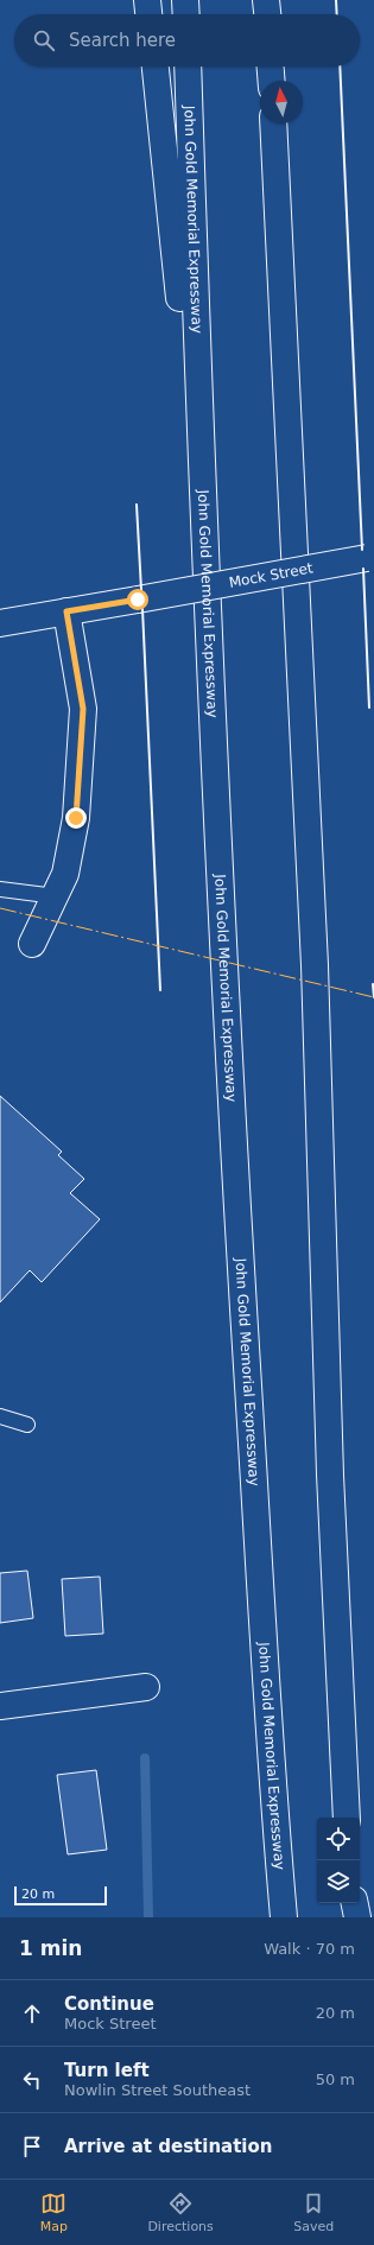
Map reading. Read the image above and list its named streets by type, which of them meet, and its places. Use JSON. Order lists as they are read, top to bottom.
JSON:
{
  "streets": {
    "main road": ["John Gold Memorial Expressway", "Mock Street"]
  },
  "scale_bar": "20 m",
  "north": "top",
  "page": {
    "search": "Search here",
    "scale": "20 m",
    "heading": ["1 min", "Walk · 70 m"],
    "list": [
      ["Continue", "Mock Street", "20 m"],
      ["Turn left", "Nowlin Street Southeast", "50 m"],
      "Arrive at destination"
    ],
    "nav": ["Map", "Directions", "Saved"]
  }
}
